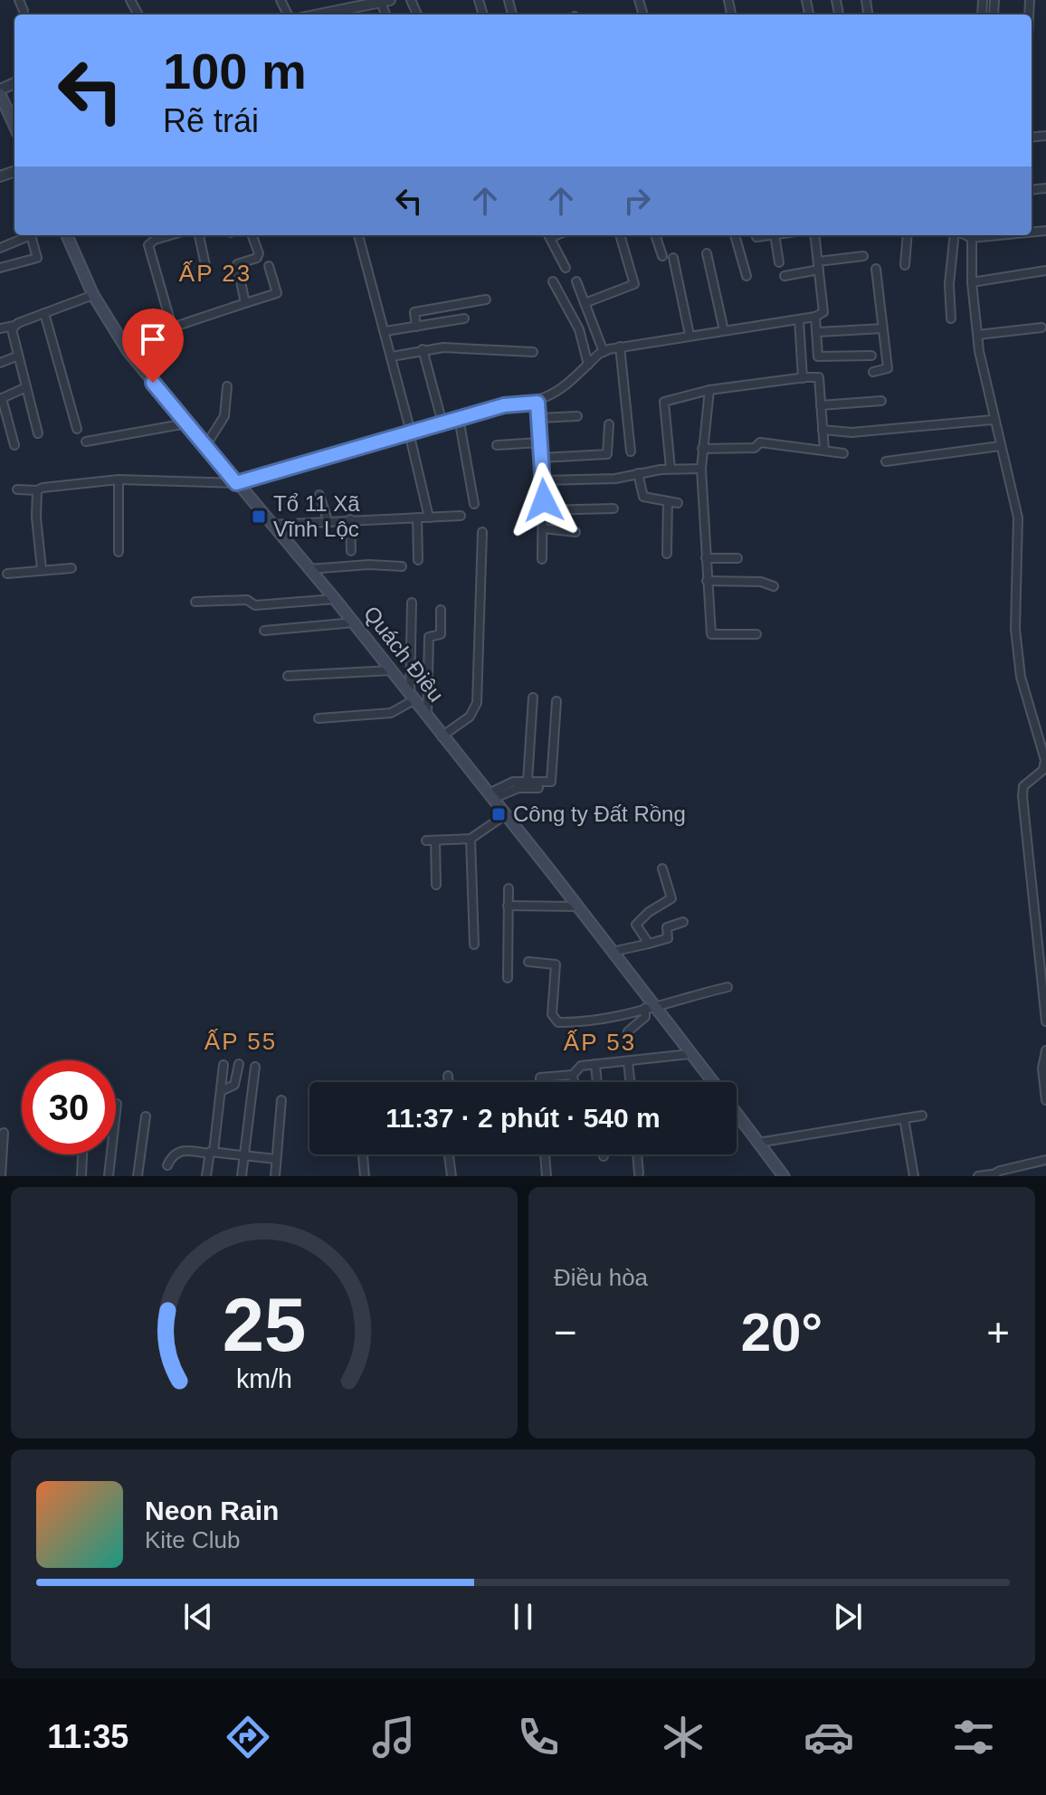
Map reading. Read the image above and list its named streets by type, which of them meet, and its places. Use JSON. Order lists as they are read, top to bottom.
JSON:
{
  "streets": {
    "main road": ["Quách Điêu"]
  },
  "districts": ["ẤP 23", "ẤP 55", "ẤP 53"],
  "places": {
    "transit": ["Tổ 11 Xã Vĩnh Lộc", "Công ty Đất Rồng"]
  },
  "page": {
    "turn": ["100 m", "Rẽ trái"],
    "limit": "30",
    "trip": "11:37 · 2 phút · 540 m",
    "tile": "Điều hòa",
    "heat": ["−", "20°", "+"],
    "song": ["Neon Rain", "Kite Club"],
    "tabs": "11:35",
    "gauge": ["25", "km/h"]
  }
}
